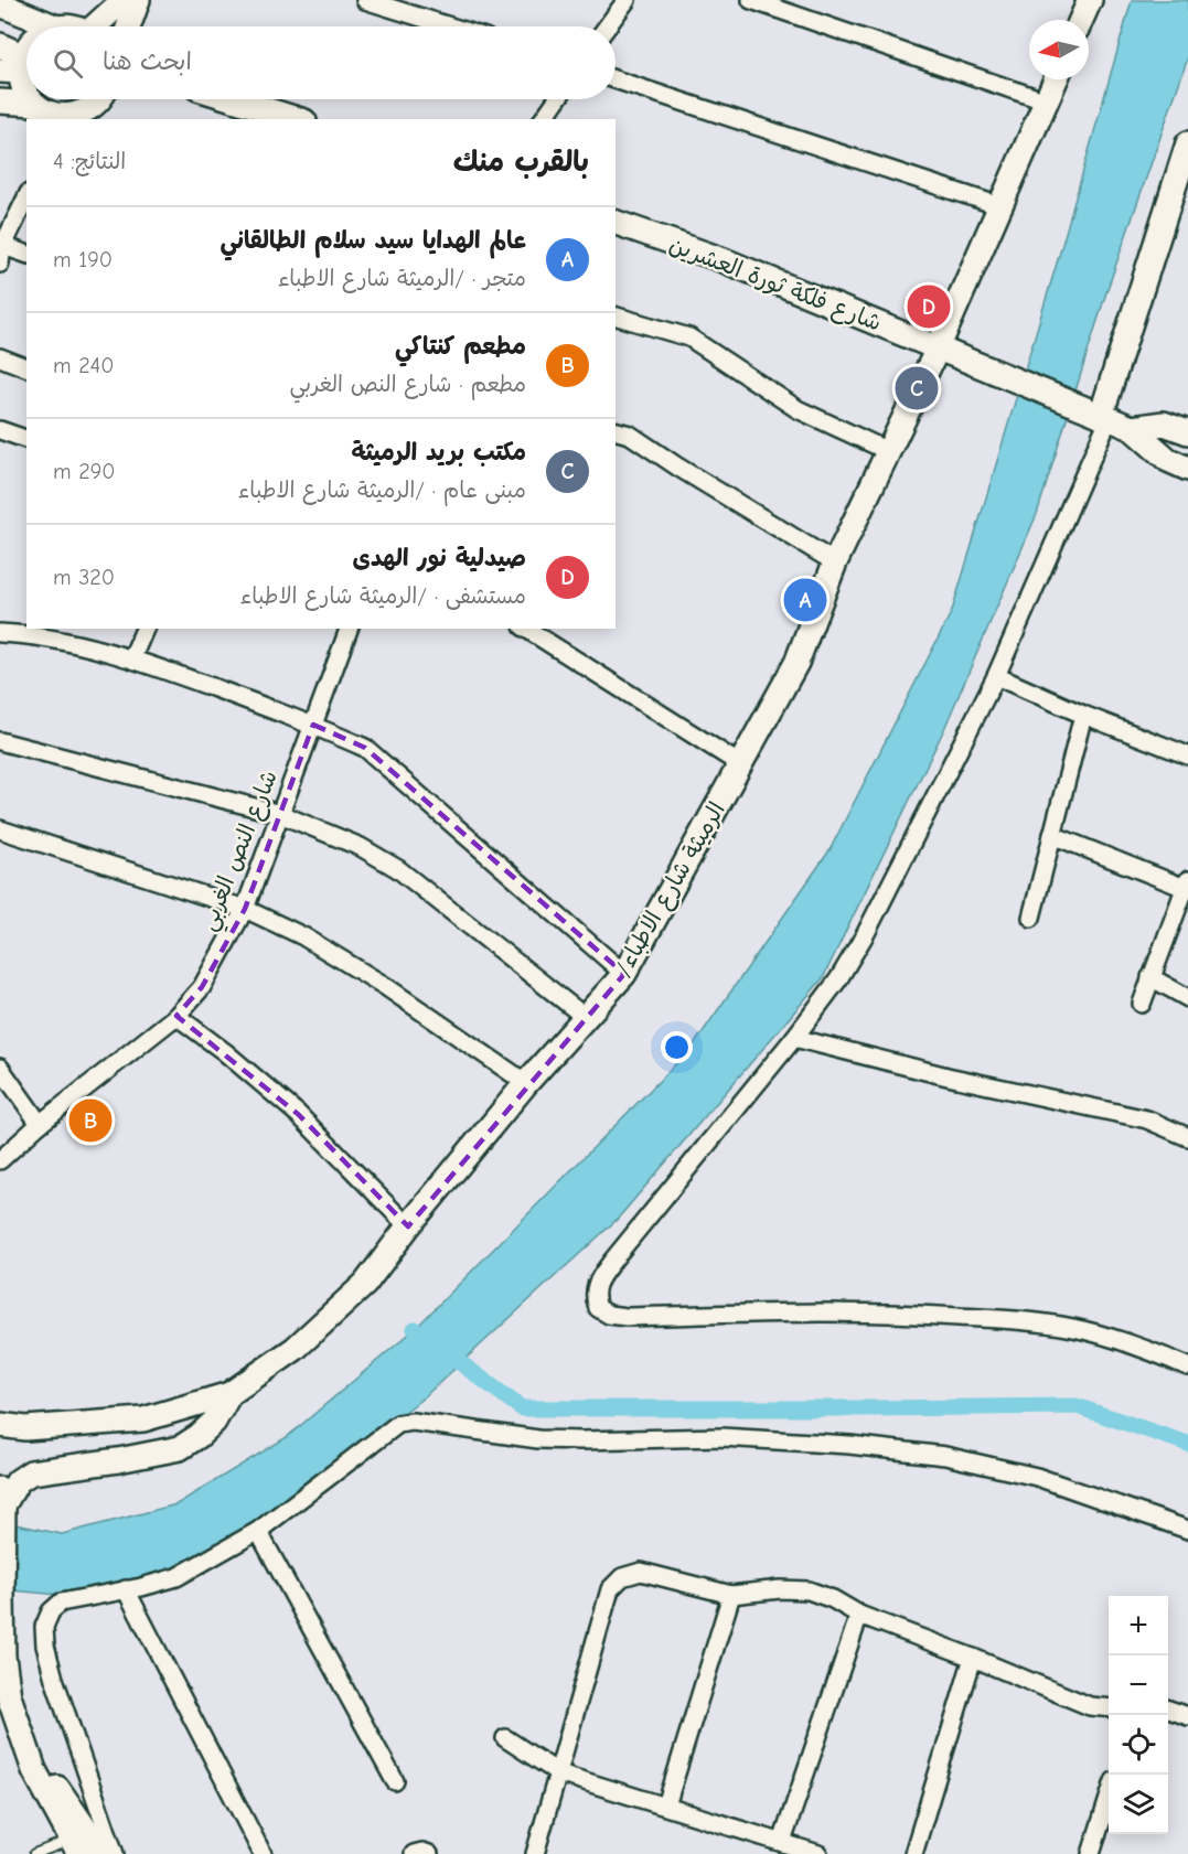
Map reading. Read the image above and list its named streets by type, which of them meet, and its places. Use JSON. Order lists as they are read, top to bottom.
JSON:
{
  "streets": {
    "street": ["شارع فلكة ثورة العشرين", "شارع النص الغربي", "/الرميثة شارع الاطباء"]
  },
  "crossings": [
    ["شارع فلكة ثورة العشرين", "/الرميثة شارع الاطباء"]
  ],
  "north": "left",
  "page": {
    "search": "ابحث هنا",
    "heading": ["بالقرب منك", "النتائج: 4"],
    "list": [
      {
        "mark": "A",
        "name": "عالم الهدايا سيد سلام الطالقاني",
        "note": "متجر · /الرميثة شارع الاطباء",
        "value": "190 m"
      },
      {
        "mark": "B",
        "name": "مطعم كنتاكي",
        "note": "مطعم · شارع النص الغربي",
        "value": "240 m"
      },
      {
        "mark": "C",
        "name": "مكتب بريد الرميثة",
        "note": "مبنى عام · /الرميثة شارع الاطباء",
        "value": "290 m"
      },
      {
        "mark": "D",
        "name": "صيدلية نور الهدى",
        "note": "مستشفى · /الرميثة شارع الاطباء",
        "value": "320 m"
      }
    ],
    "pins": [
      "D",
      "C",
      "A",
      "B"
    ],
    "map_buttons": ["+", "−"]
  }
}
